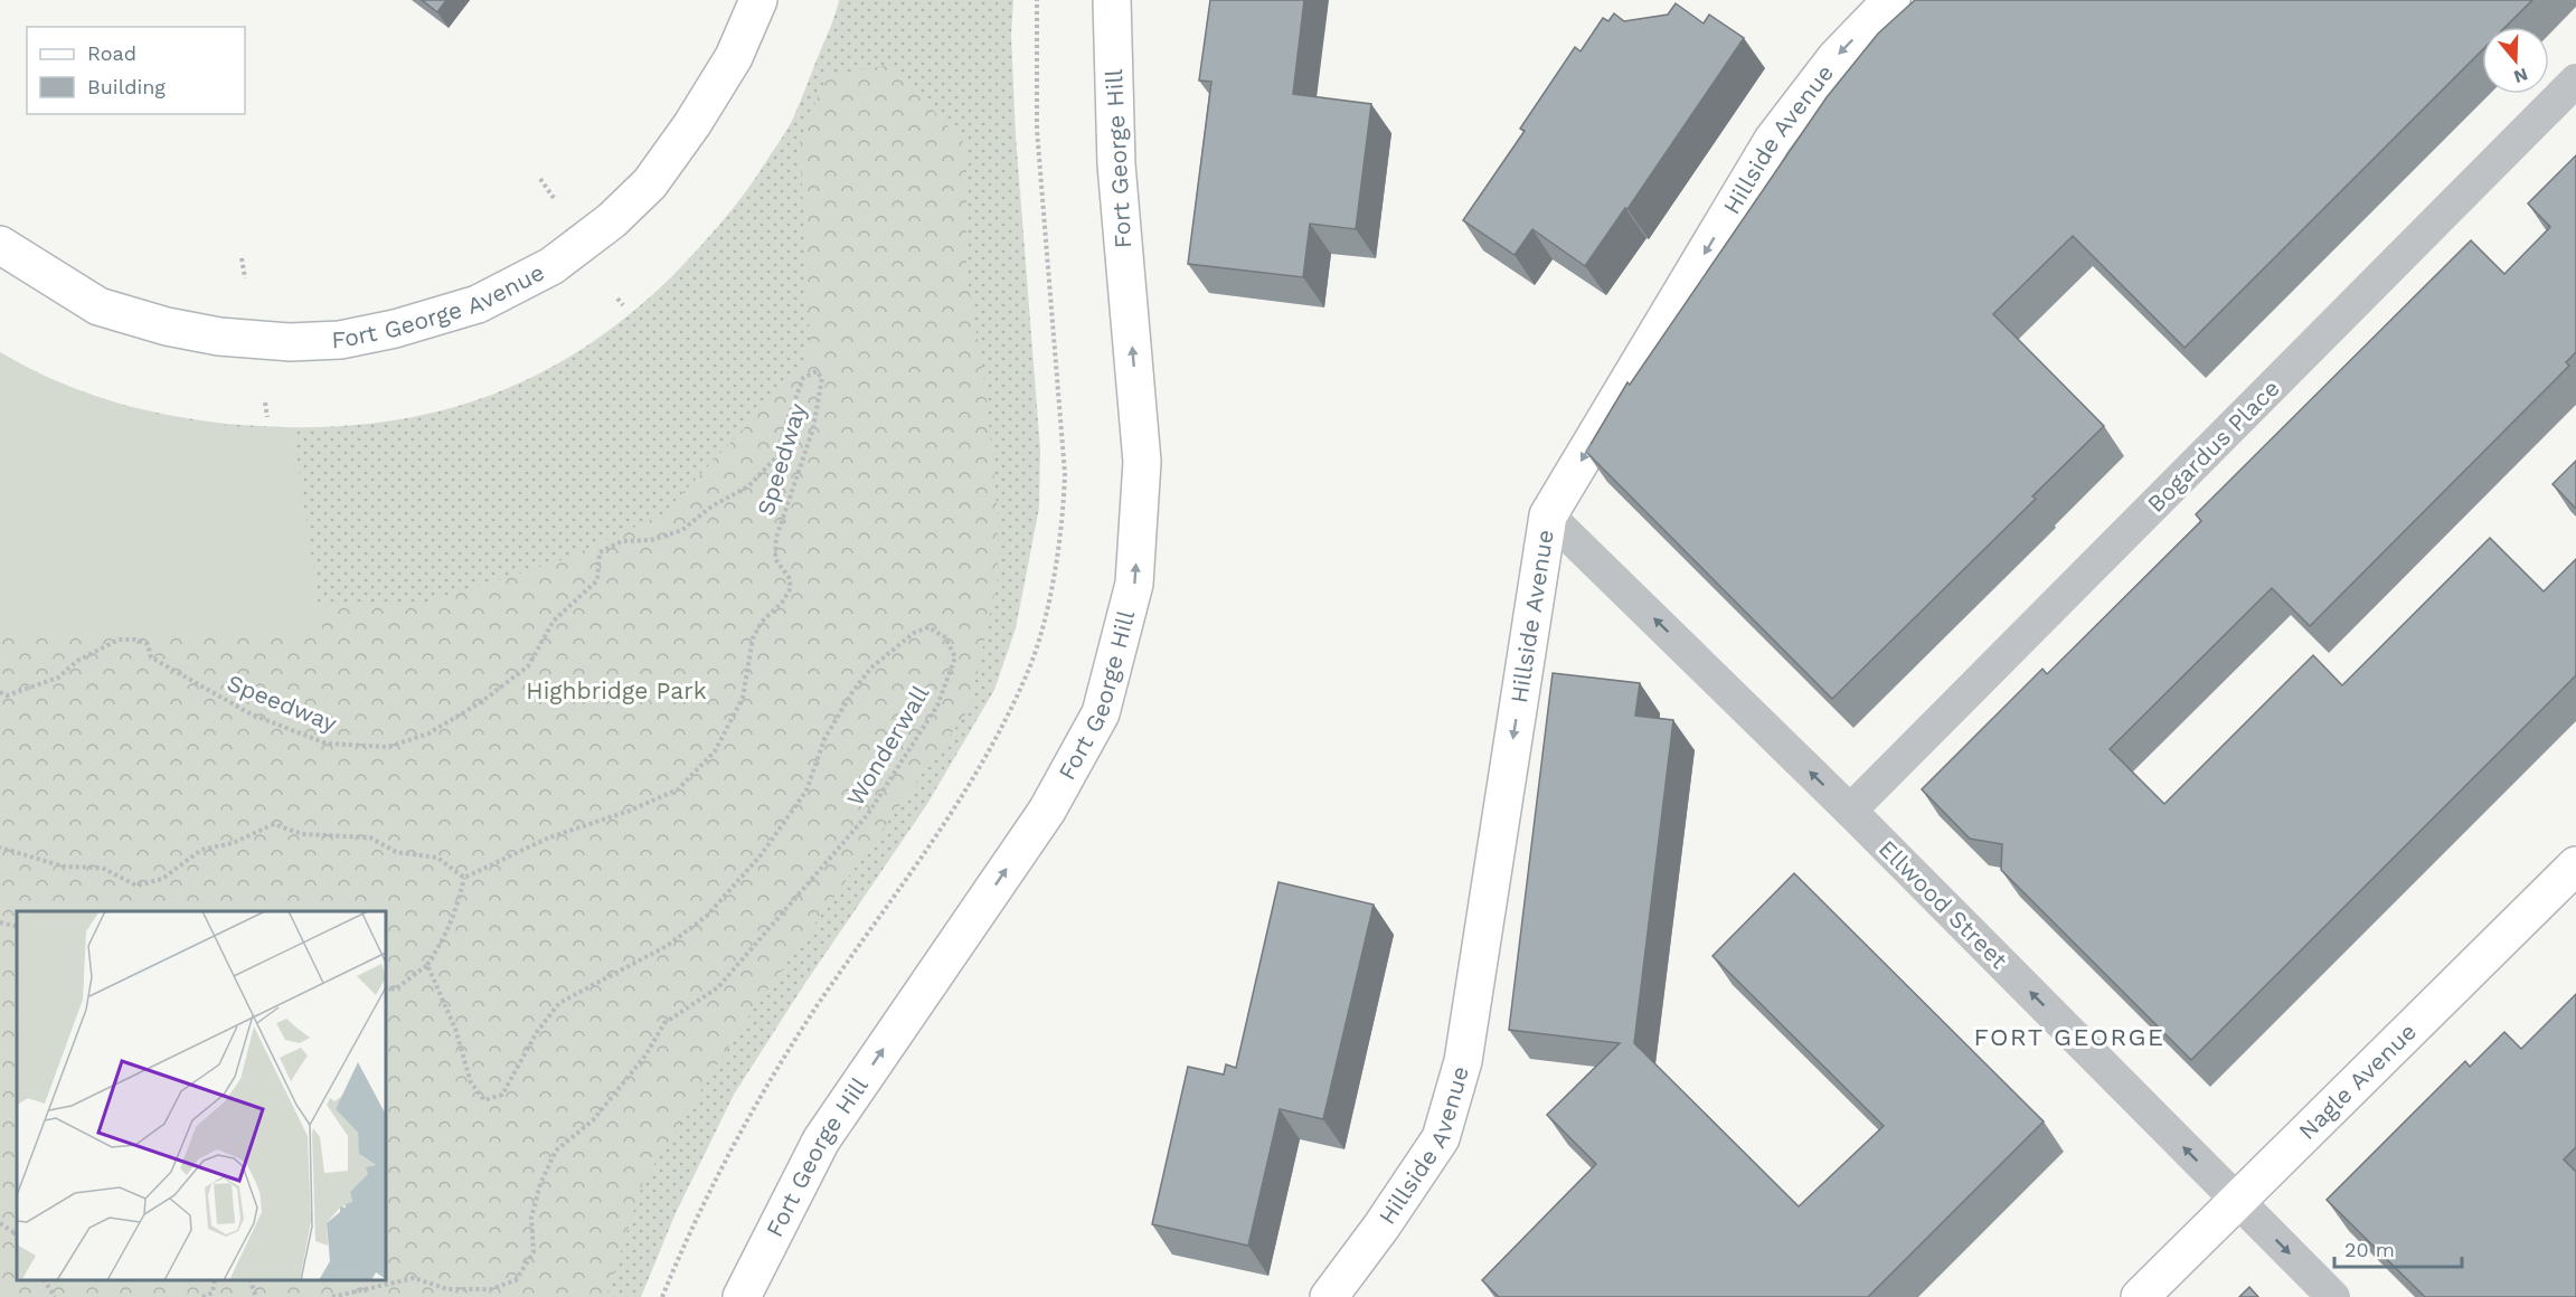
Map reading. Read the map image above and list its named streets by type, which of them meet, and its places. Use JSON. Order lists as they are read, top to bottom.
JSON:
{
  "streets": {
    "main road": [
      "Hillside Avenue",
      "Fort George Hill",
      "Fort George Avenue",
      "Nagle Avenue"
    ],
    "street": ["Bogardus Place", "Ellwood Street"],
    "path": ["Speedway", "Wonderwall"]
  },
  "crossings": [
    ["Hillside Avenue", "Ellwood Street"],
    ["Bogardus Place", "Ellwood Street"],
    ["Ellwood Street", "Nagle Avenue"]
  ],
  "one_way": ["Hillside Avenue", "Fort George Hill"],
  "districts": ["FORT GEORGE"],
  "parks": ["Highbridge Park"],
  "legend": ["Road", "Building"],
  "scale_bar": "20 m",
  "north": "bottom"
}
